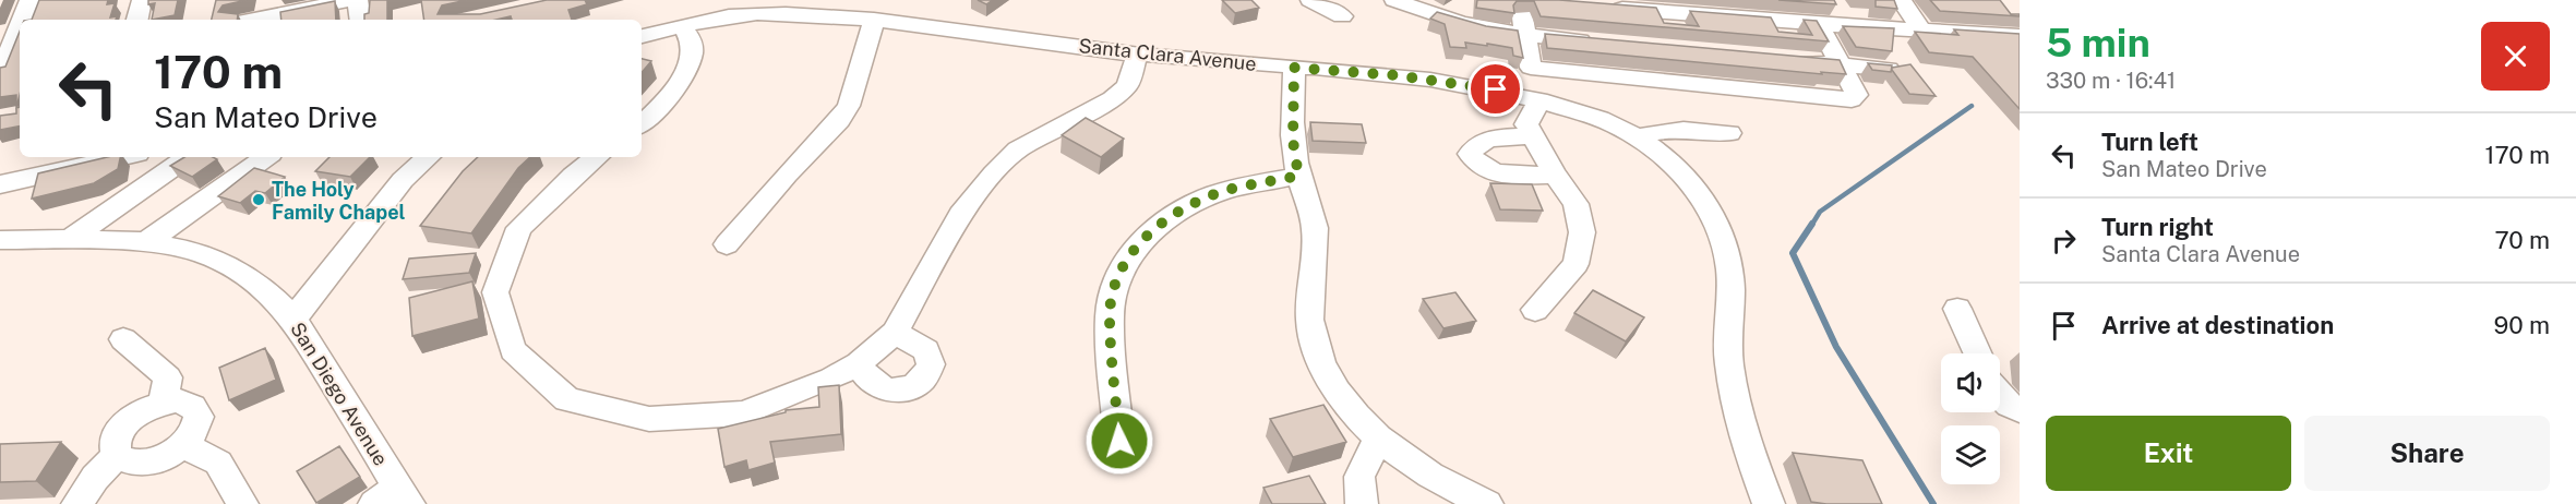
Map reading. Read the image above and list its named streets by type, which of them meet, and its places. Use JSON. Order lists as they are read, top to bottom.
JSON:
{
  "streets": {
    "street": ["Santa Clara Avenue", "San Diego Avenue"]
  },
  "places": ["The Holy Family Chapel"],
  "page": {
    "heading": ["5 min", "330 m · 16:41"],
    "turn": ["170 m", "San Mateo Drive"],
    "list": [
      {
        "name": "Turn left",
        "note": "San Mateo Drive",
        "value": "170 m"
      },
      {
        "name": "Turn right",
        "note": "Santa Clara Avenue",
        "value": "70 m"
      },
      {
        "name": "Arrive at destination",
        "value": "90 m"
      }
    ],
    "buttons": ["Exit", "Share"]
  }
}
